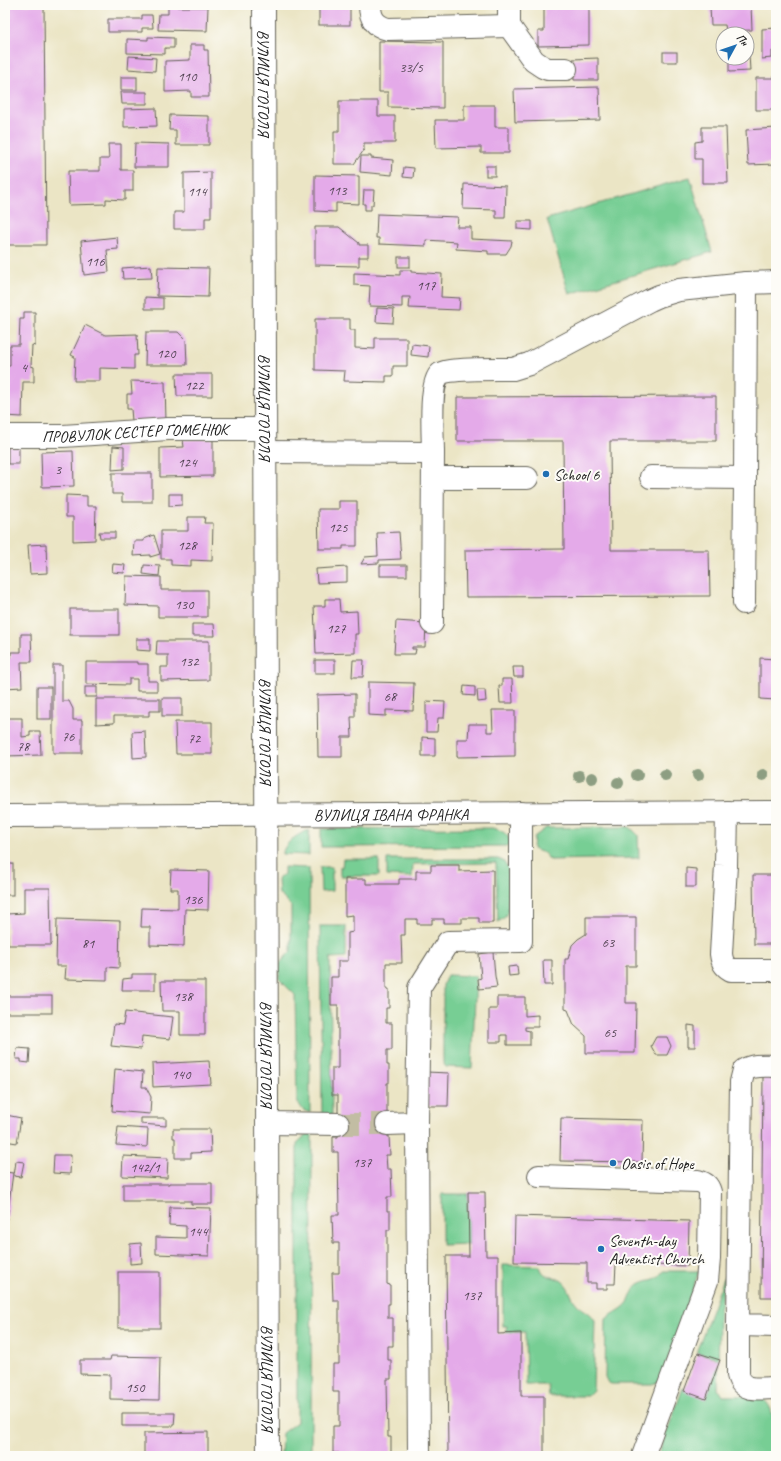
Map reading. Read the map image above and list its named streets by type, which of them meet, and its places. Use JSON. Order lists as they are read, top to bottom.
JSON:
{
  "streets": {
    "street": ["ВУЛИЦЯ ГОГОЛЯ", "ПРОВУЛОК СЕСТЕР ГОМЕНЮК", "ВУЛИЦЯ ІВАНА ФРАНКА"]
  },
  "crossings": [
    ["ВУЛИЦЯ ГОГОЛЯ", "ПРОВУЛОК СЕСТЕР ГОМЕНЮК"],
    ["ВУЛИЦЯ ГОГОЛЯ", "ВУЛИЦЯ ІВАНА ФРАНКА"]
  ],
  "places": ["School 6", "Oasis of Hope", "Seventh-day Adventist Church"],
  "house_numbers": [
    "33/5",
    "110",
    "113",
    "114",
    "116",
    "117",
    "120",
    "4",
    "122",
    "124",
    "3",
    "125",
    "128",
    "130",
    "127",
    "132",
    "68",
    "76",
    "72",
    "78",
    "136",
    "63",
    "81",
    "138",
    "65",
    "140",
    "137",
    "142/1",
    "144",
    "137",
    "150"
  ],
  "north": "top right"
}
